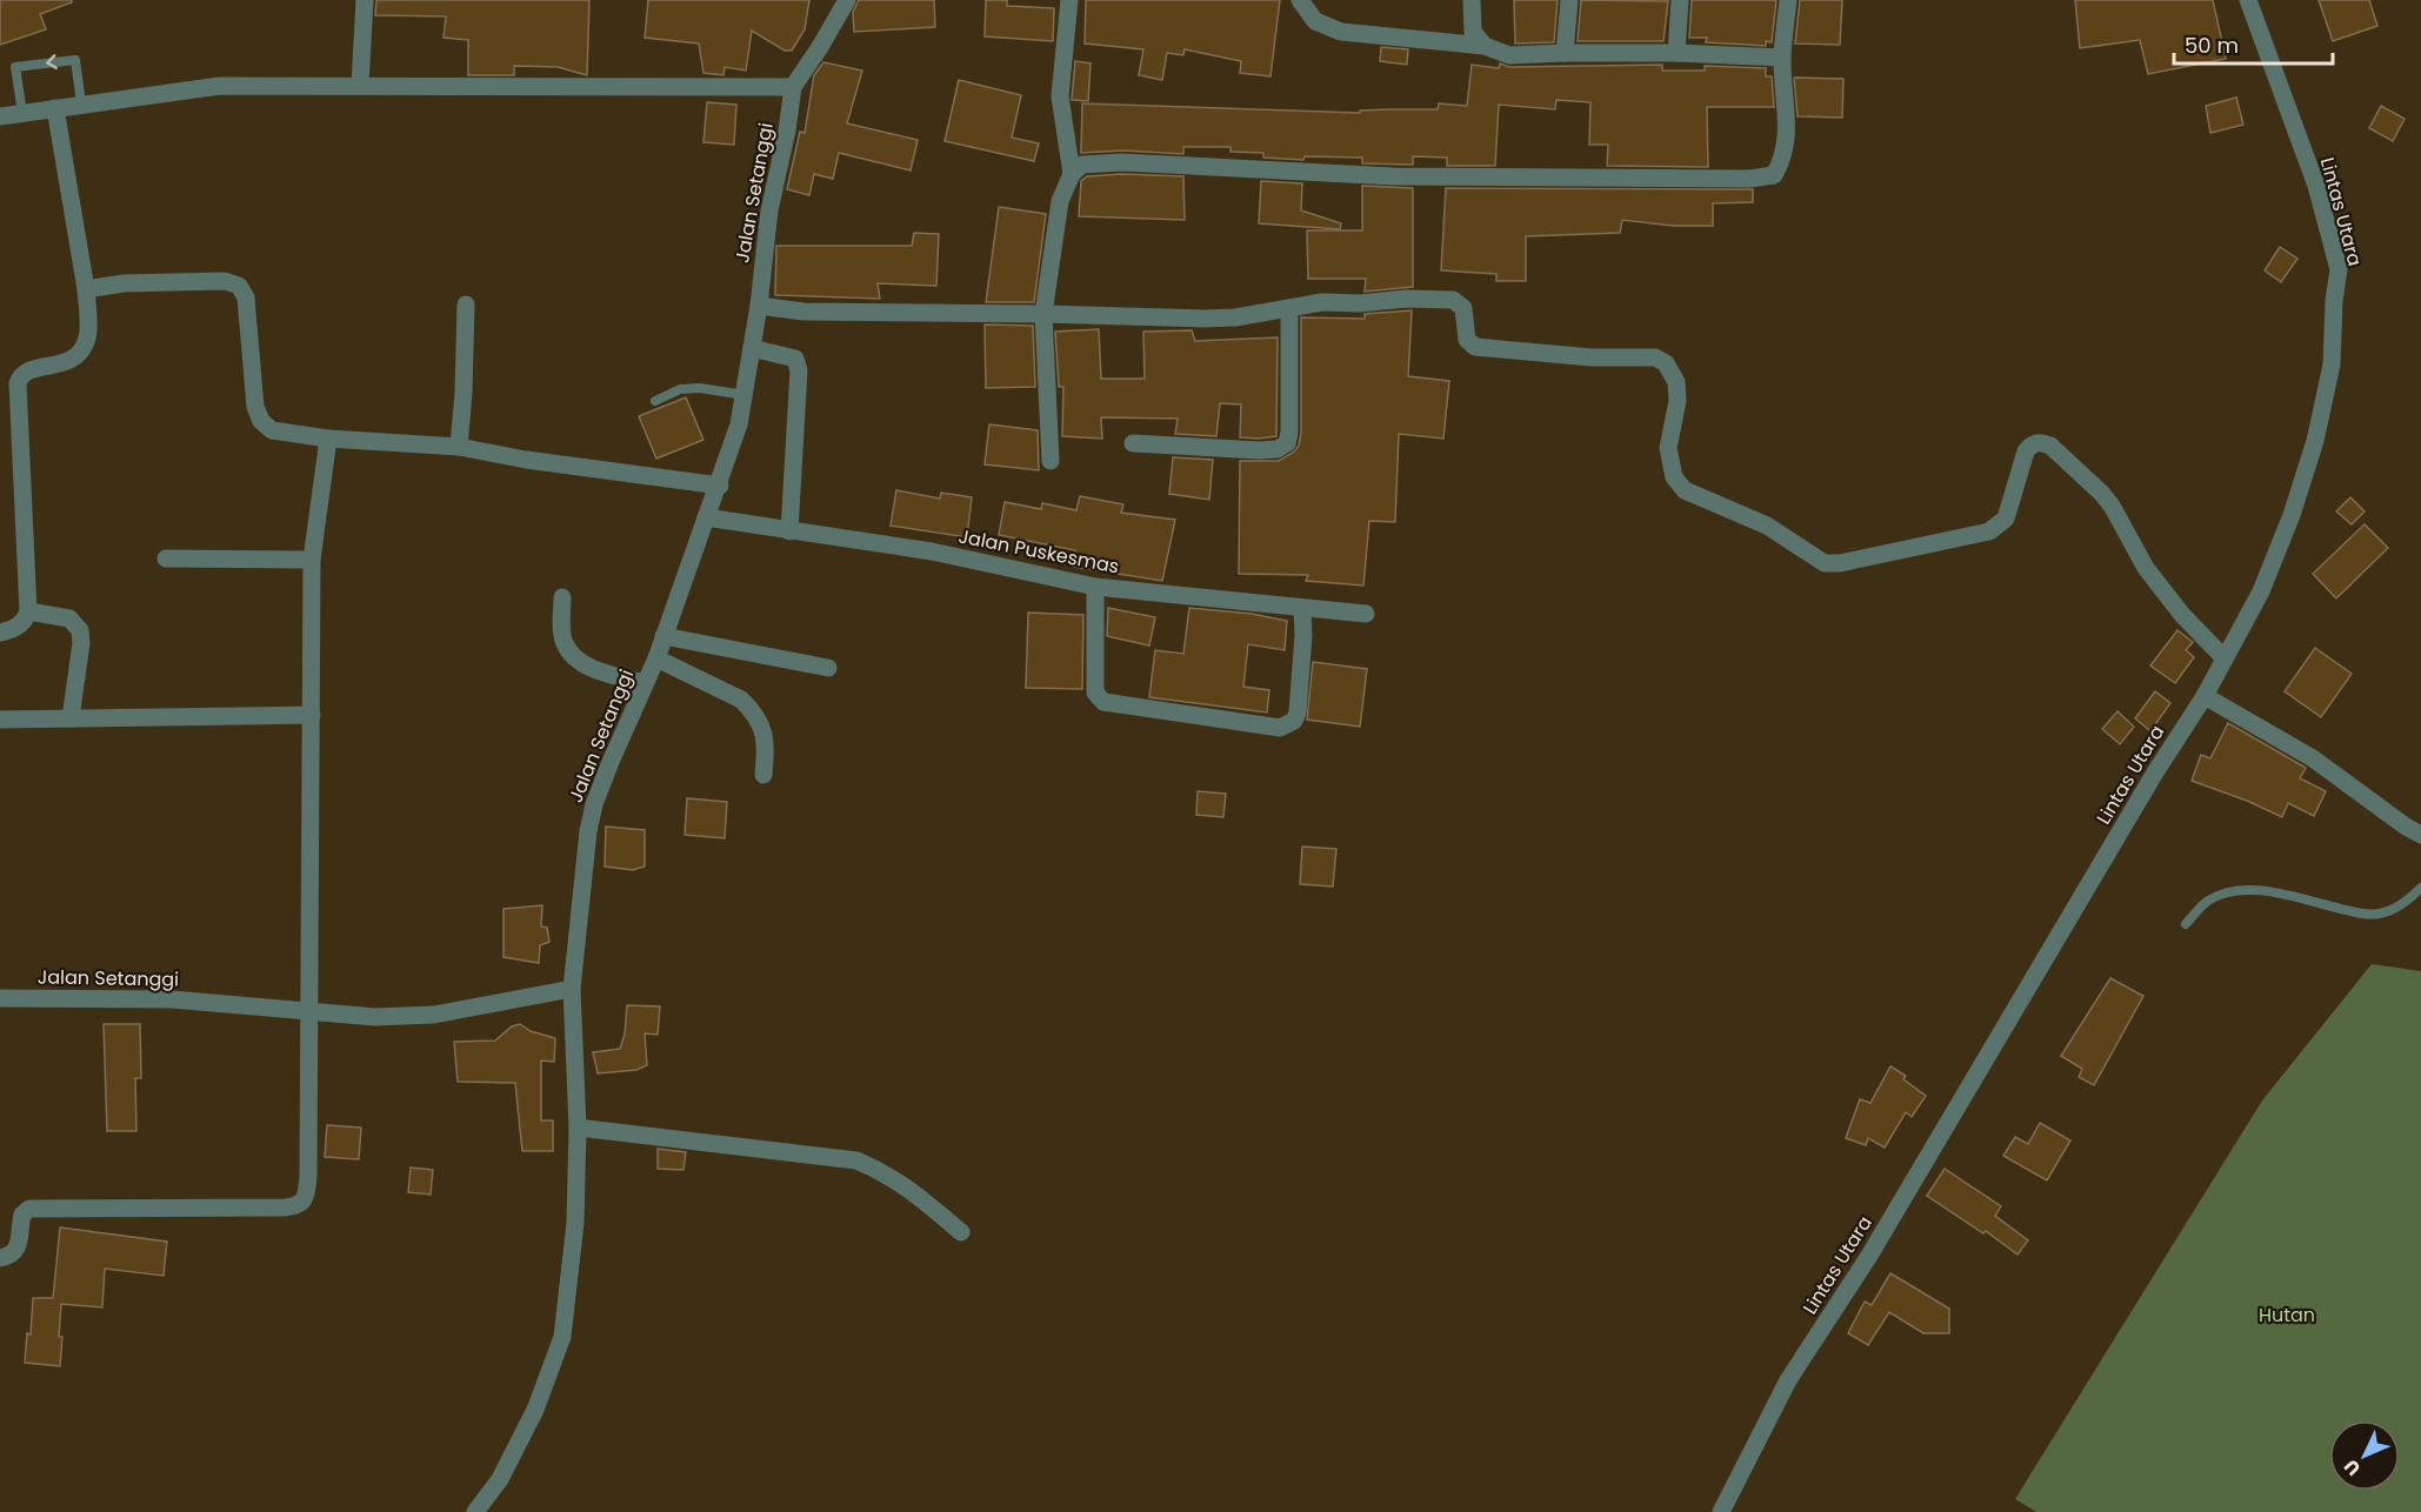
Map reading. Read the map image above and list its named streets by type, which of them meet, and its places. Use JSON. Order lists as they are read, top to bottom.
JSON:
{
  "streets": {
    "street": ["Jalan Setanggi", "Lintas Utara", "Jalan Puskesmas"]
  },
  "crossings": [
    ["Jalan Setanggi", "Jalan Puskesmas"]
  ],
  "parks": ["Hutan"],
  "scale_bar": "50 m",
  "north": "bottom left"
}
